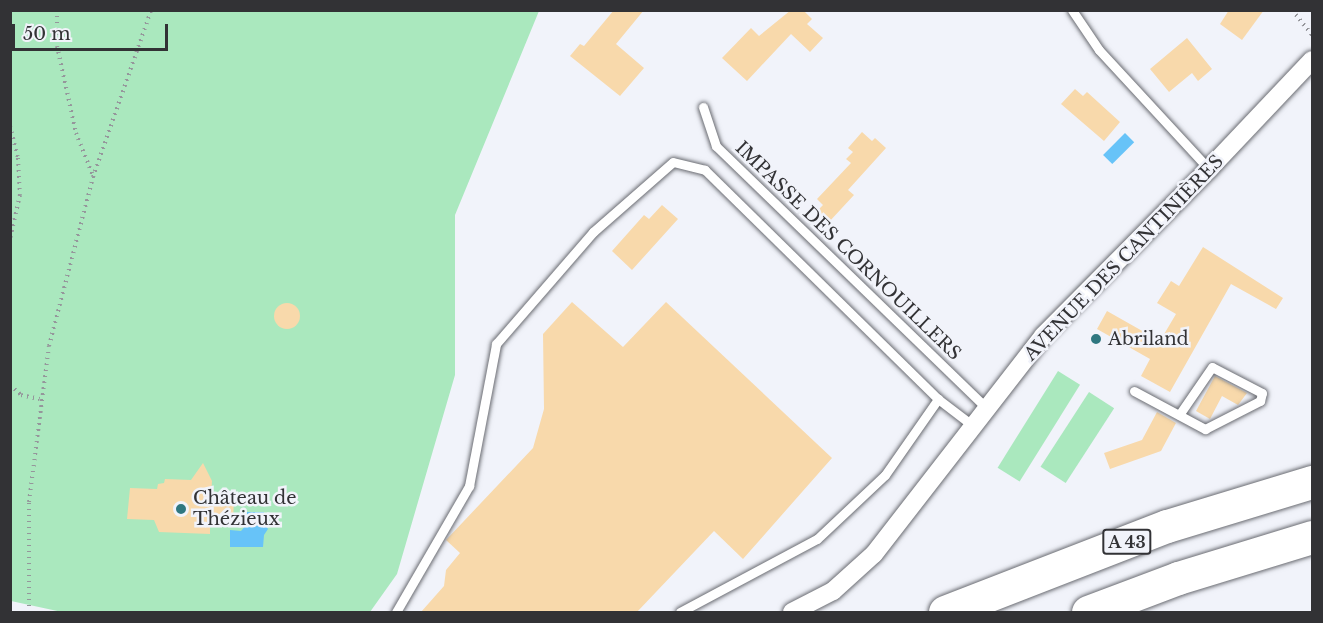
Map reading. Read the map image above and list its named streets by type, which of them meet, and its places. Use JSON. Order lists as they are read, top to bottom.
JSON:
{
  "streets": {
    "highway": ["A 43"],
    "street": ["AVENUE DES CANTINIÈRES"],
    "lane": ["IMPASSE DES CORNOUILLERS"]
  },
  "crossings": [
    ["IMPASSE DES CORNOUILLERS", "AVENUE DES CANTINIÈRES"]
  ],
  "places": ["Abriland", "Château de Thézieux"],
  "scale_bar": "50 m"
}
